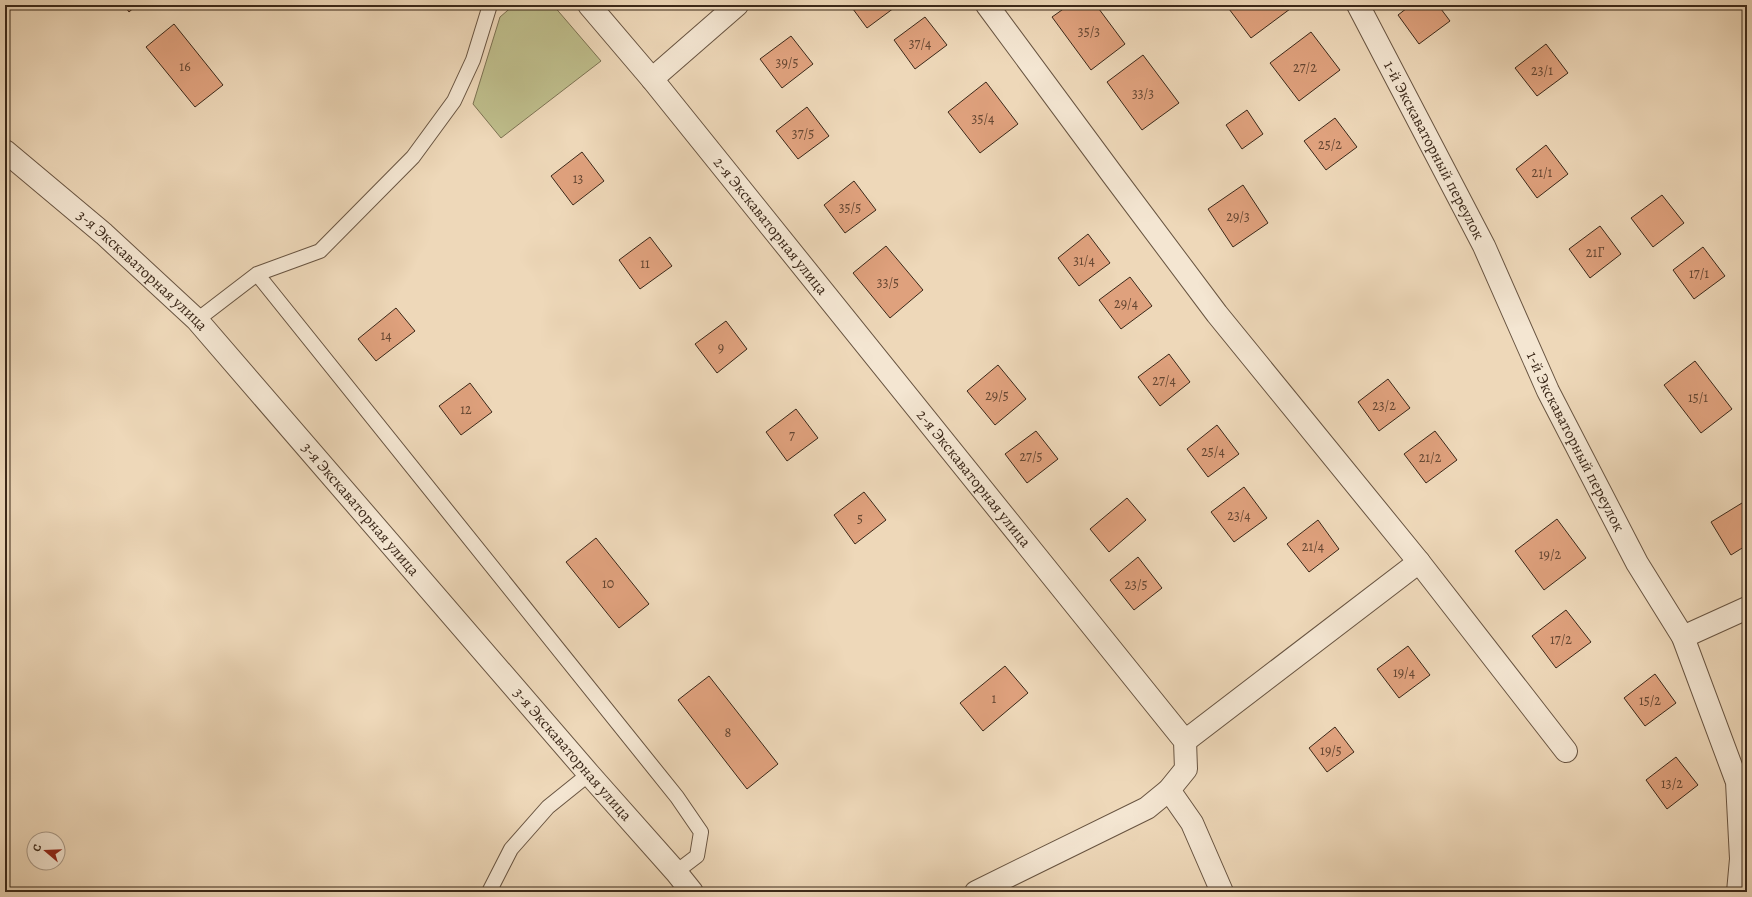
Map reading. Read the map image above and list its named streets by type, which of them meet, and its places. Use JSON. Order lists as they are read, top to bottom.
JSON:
{
  "streets": {
    "street": ["1-й Экскаваторный переулок", "2-я Экскаваторная улица", "3-я Экскаваторная улица"]
  },
  "house_numbers": [
    "35/3",
    "37/4",
    "39/5",
    "16",
    "27/2",
    "23/1",
    "33/3",
    "35/4",
    "37/5",
    "25/2",
    "21/1",
    "13",
    "35/5",
    "29/3",
    "21Г",
    "31/4",
    "11",
    "17/1",
    "33/5",
    "29/4",
    "14",
    "9",
    "27/4",
    "29/5",
    "15/1",
    "23/2",
    "12",
    "7",
    "25/4",
    "27/5",
    "21/2",
    "23/4",
    "5",
    "21/4",
    "19/2",
    "10",
    "23/5",
    "17/2",
    "19/4",
    "1",
    "15/2",
    "8",
    "19/5",
    "13/2"
  ],
  "north": "left"
}
